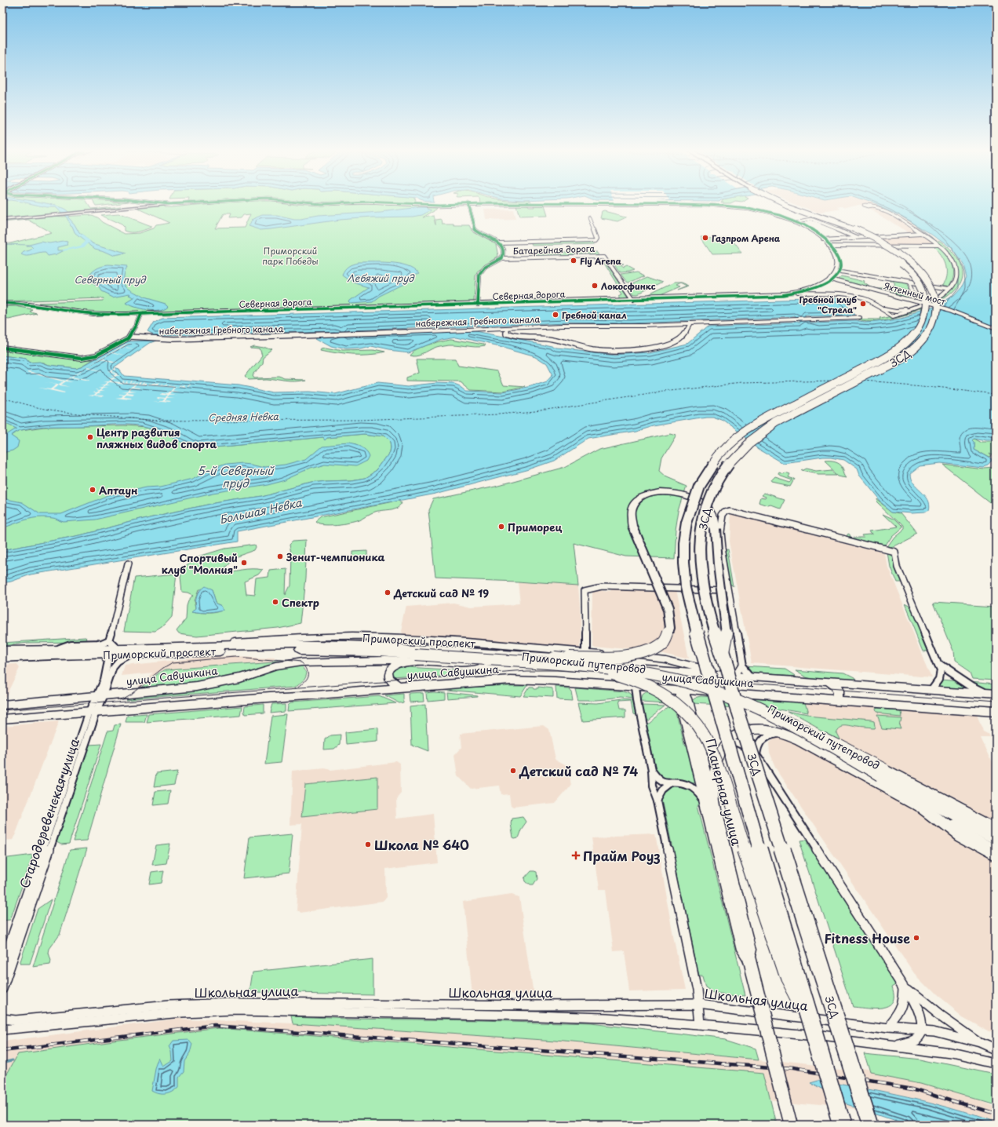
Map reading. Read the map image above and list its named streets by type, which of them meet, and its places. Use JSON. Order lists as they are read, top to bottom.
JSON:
{
  "streets": {
    "highway": ["ЗСД"],
    "main road": [
      "Приморский проспект",
      "Приморский путепровод",
      "улица Савушкина",
      "Планерная улица"
    ],
    "street": [
      "Батарейная дорога",
      "Яхтенный мост",
      "Северная дорога",
      "набережная Гребного канала",
      "Стародеревенская улица",
      "Школьная улица"
    ]
  },
  "crossings": [
    ["Батарейная дорога", "Северная дорога"],
    ["Яхтенный мост", "Северная дорога"],
    ["Приморский проспект", "Приморский путепровод"],
    ["Приморский проспект", "улица Савушкина"],
    ["Приморский проспект", "Стародеревенская улица"],
    ["улица Савушкина", "Планерная улица"],
    ["улица Савушкина", "Стародеревенская улица"]
  ],
  "water": [
    "Лебяжий пруд",
    "Северный пруд",
    "Средняя Невка",
    "5-й Северный пруд",
    "Большая Невка"
  ],
  "parks": ["Приморский парк Победы"],
  "places": {
    "other": [
      "Газпром Арена",
      "Fly Arena",
      "Локосфинкс",
      "Гребной клуб \"Стрела\"",
      "Гребной канал",
      "Центр развития пляжных видов спорта",
      "Аптаун",
      "Приморец",
      "Зенит-чемпионика",
      "Спортивый клуб \"Молния\"",
      "Детский сад № 19",
      "Спектр",
      "Детский сад № 74",
      "Школа № 640",
      "Fitness House"
    ],
    "health": ["Прайм Роуз"]
  }
}
